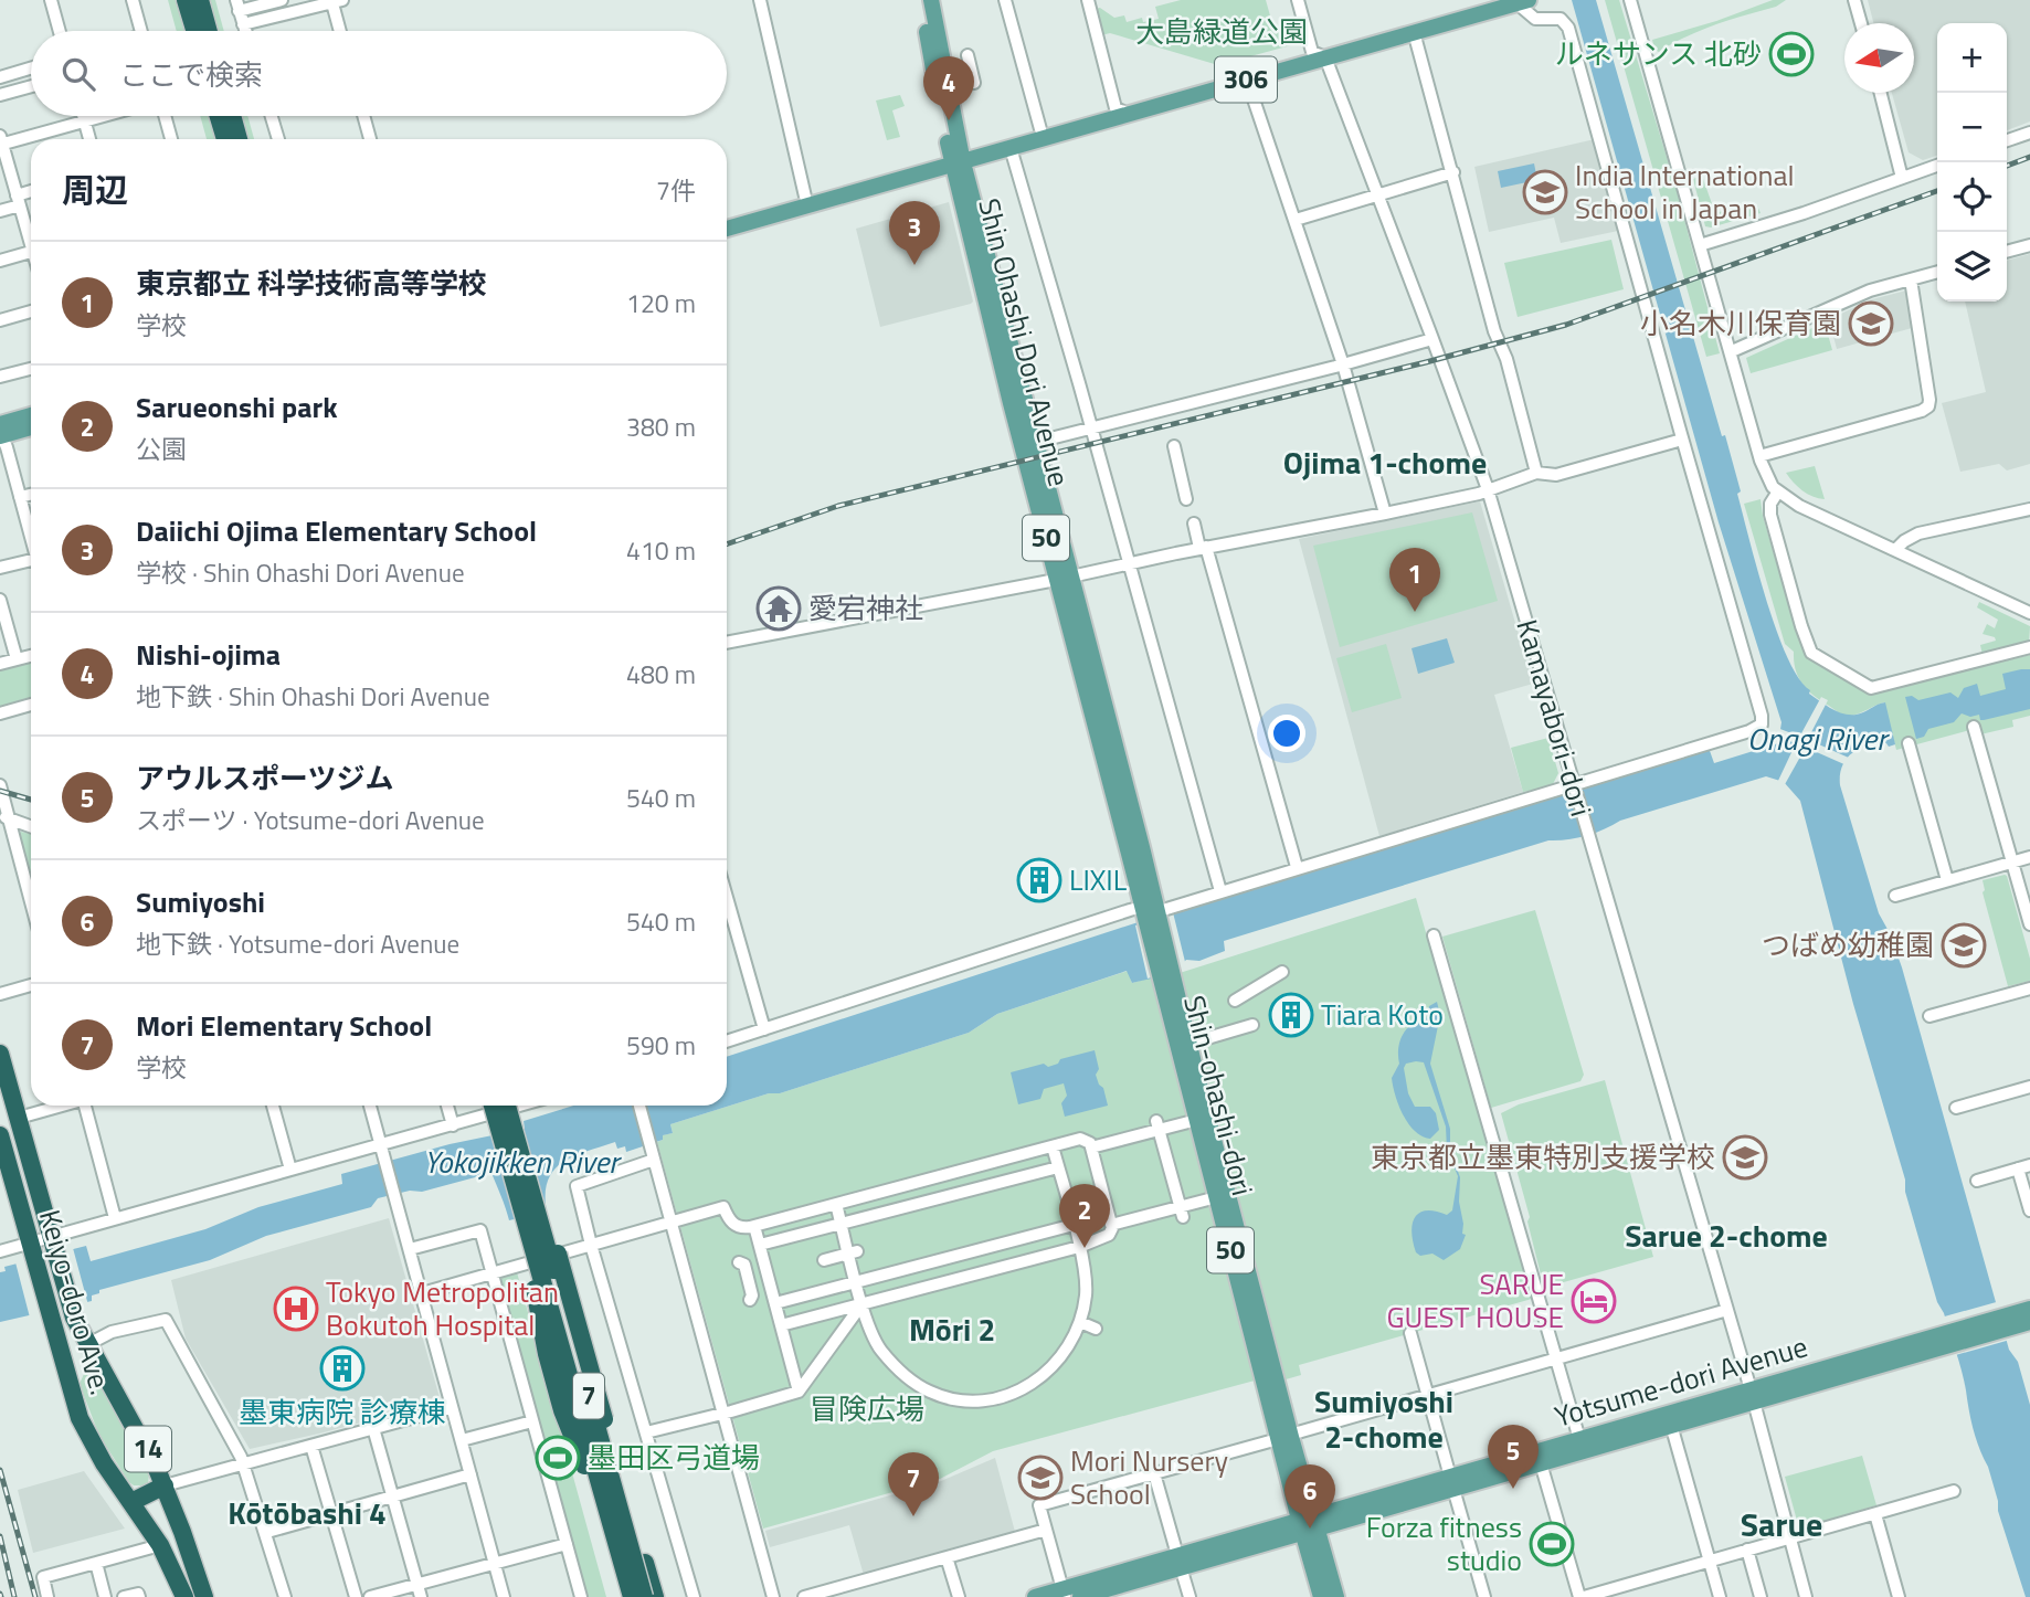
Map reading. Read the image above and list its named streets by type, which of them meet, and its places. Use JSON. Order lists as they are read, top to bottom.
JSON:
{
  "streets": {
    "highway": ["Keiyo-doro Ave.", "7", "14"],
    "main road": [
      "306",
      "Shin Ohashi Dori Avenue",
      "50",
      "Shin-ohashi-dori",
      "Yotsume-dori Avenue"
    ],
    "street": ["Kamayabori-dori"]
  },
  "crossings": [
    ["306", "Shin Ohashi Dori Avenue"],
    ["306", "Kamayabori-dori"],
    ["Shin Ohashi Dori Avenue", "Shin-ohashi-dori"],
    ["50", "Shin-ohashi-dori"],
    ["50", "Yotsume-dori Avenue"],
    ["Kamayabori-dori", "Yotsume-dori Avenue"]
  ],
  "districts": [
    "Ojima 1-chome",
    "Sarue 2-chome",
    "Mōri 2",
    "Sumiyoshi 2-chome",
    "Kōtōbashi 4",
    "Sarue"
  ],
  "water": ["Onagi River", "Yokojikken River"],
  "parks": ["大島緑道公園", "冒険広場"],
  "places": {
    "sports": ["ルネサンス 北砂", "墨田区弓道場", "Forza fitness studio"],
    "school or university": [
      "India International School in Japan",
      "小名木川保育園",
      "つばめ幼稚園",
      "東京都立墨東特別支援学校",
      "Mori Nursery School"
    ],
    "temple": ["愛宕神社"],
    "building": ["LIXIL", "Tiara Koto", "墨東病院 診療棟"],
    "hotel": ["SARUE GUEST HOUSE"],
    "hospital": ["Tokyo Metropolitan Bokutoh Hospital"]
  },
  "north": "left",
  "page": {
    "map_buttons": ["+", "−"],
    "search": "ここで検索",
    "pins": [
      "4",
      "3",
      "1",
      "2",
      "5",
      "7",
      "6"
    ],
    "heading": ["周辺", "7件"],
    "list": [
      {
        "mark": "1",
        "name": "東京都立 科学技術高等学校",
        "note": "学校",
        "value": "120 m"
      },
      {
        "mark": "2",
        "name": "Sarueonshi park",
        "note": "公園",
        "value": "380 m"
      },
      {
        "mark": "3",
        "name": "Daiichi Ojima Elementary School",
        "note": "学校 · Shin Ohashi Dori Avenue",
        "value": "410 m"
      },
      {
        "mark": "4",
        "name": "Nishi-ojima",
        "note": "地下鉄 · Shin Ohashi Dori Avenue",
        "value": "480 m"
      },
      {
        "mark": "5",
        "name": "アウルスポーツジム",
        "note": "スポーツ · Yotsume-dori Avenue",
        "value": "540 m"
      },
      {
        "mark": "6",
        "name": "Sumiyoshi",
        "note": "地下鉄 · Yotsume-dori Avenue",
        "value": "540 m"
      },
      {
        "mark": "7",
        "name": "Mori Elementary School",
        "note": "学校",
        "value": "590 m"
      }
    ]
  }
}
